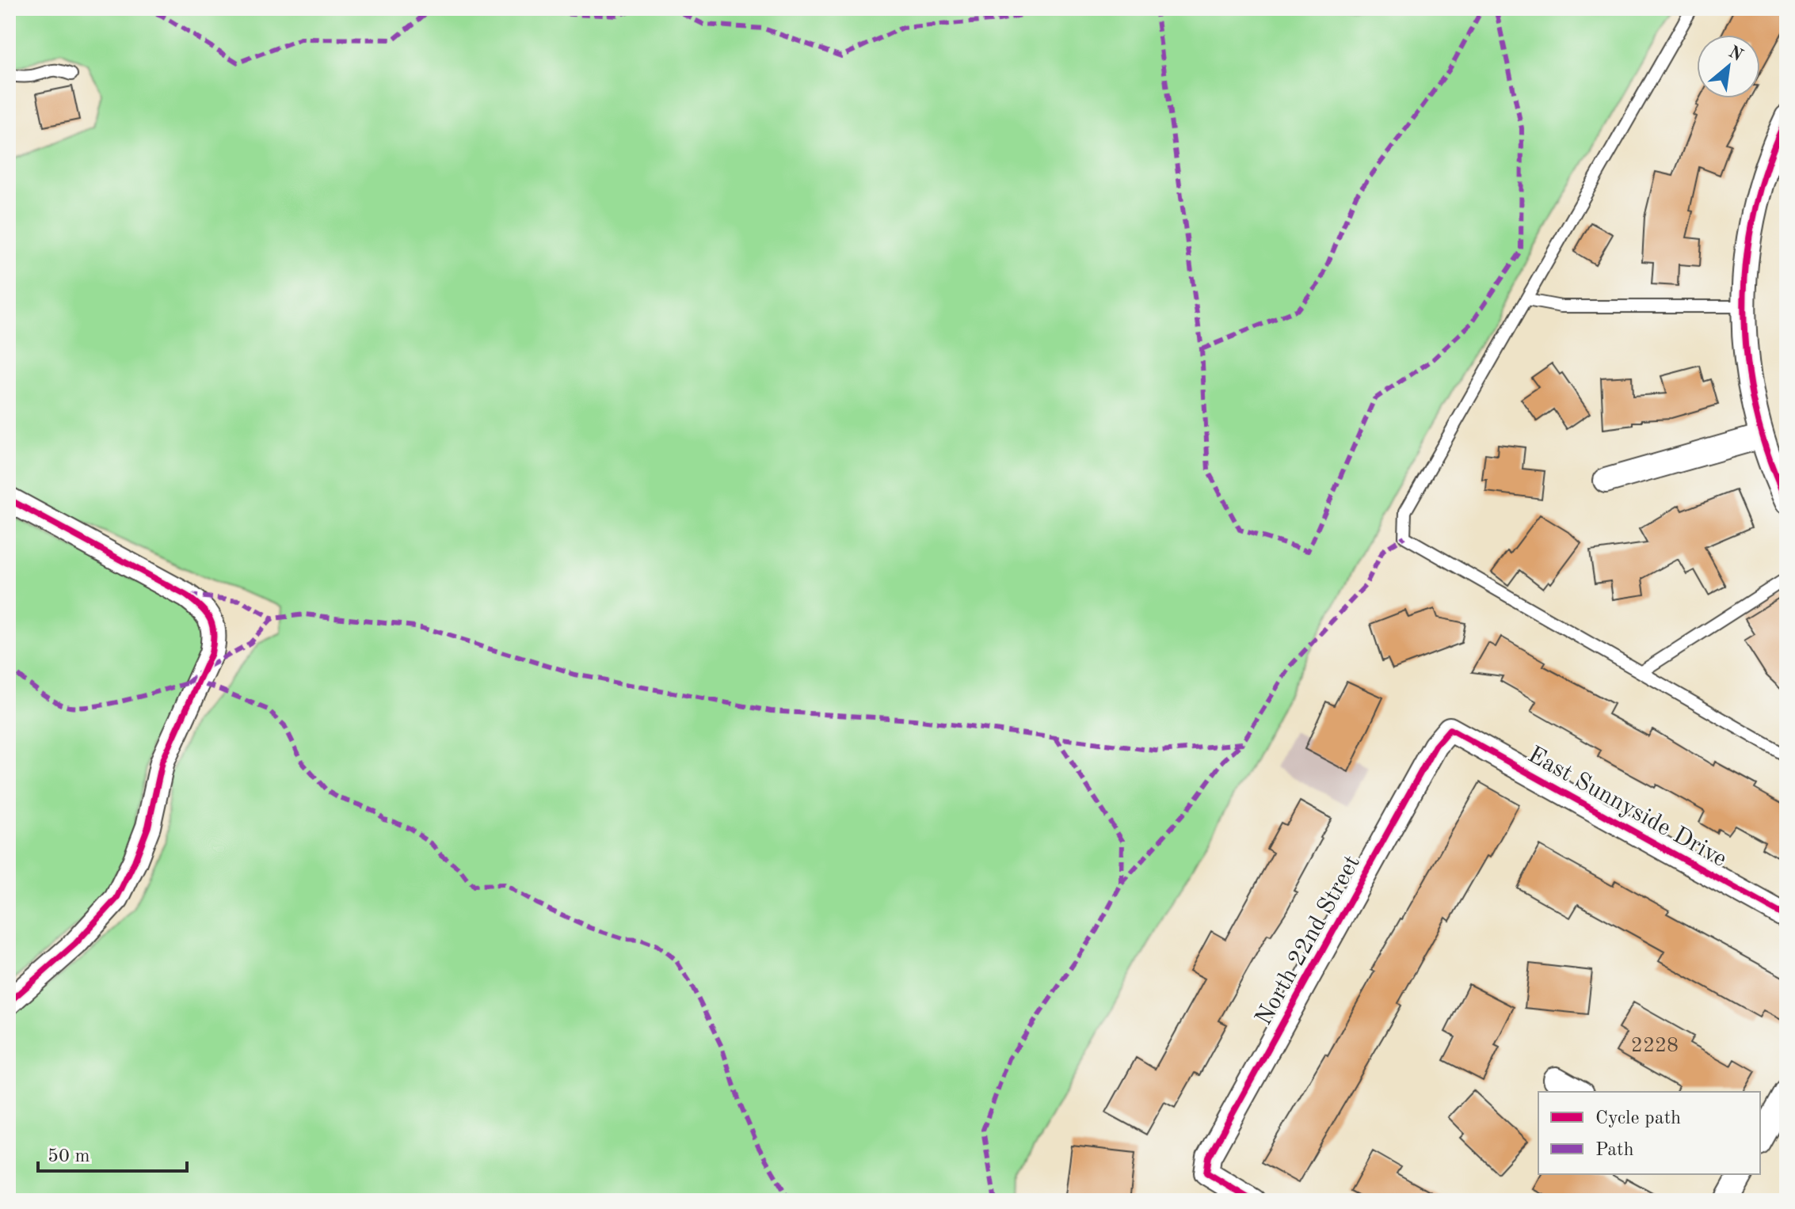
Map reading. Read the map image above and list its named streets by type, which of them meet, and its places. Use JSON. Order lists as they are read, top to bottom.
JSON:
{
  "streets": {
    "street": ["East Sunnyside Drive", "North 22nd Street"]
  },
  "crossings": [
    ["East Sunnyside Drive", "North 22nd Street"]
  ],
  "house_numbers": ["2228"],
  "legend": ["Cycle path", "Path"],
  "scale_bar": "50 m",
  "north": "top right"
}
